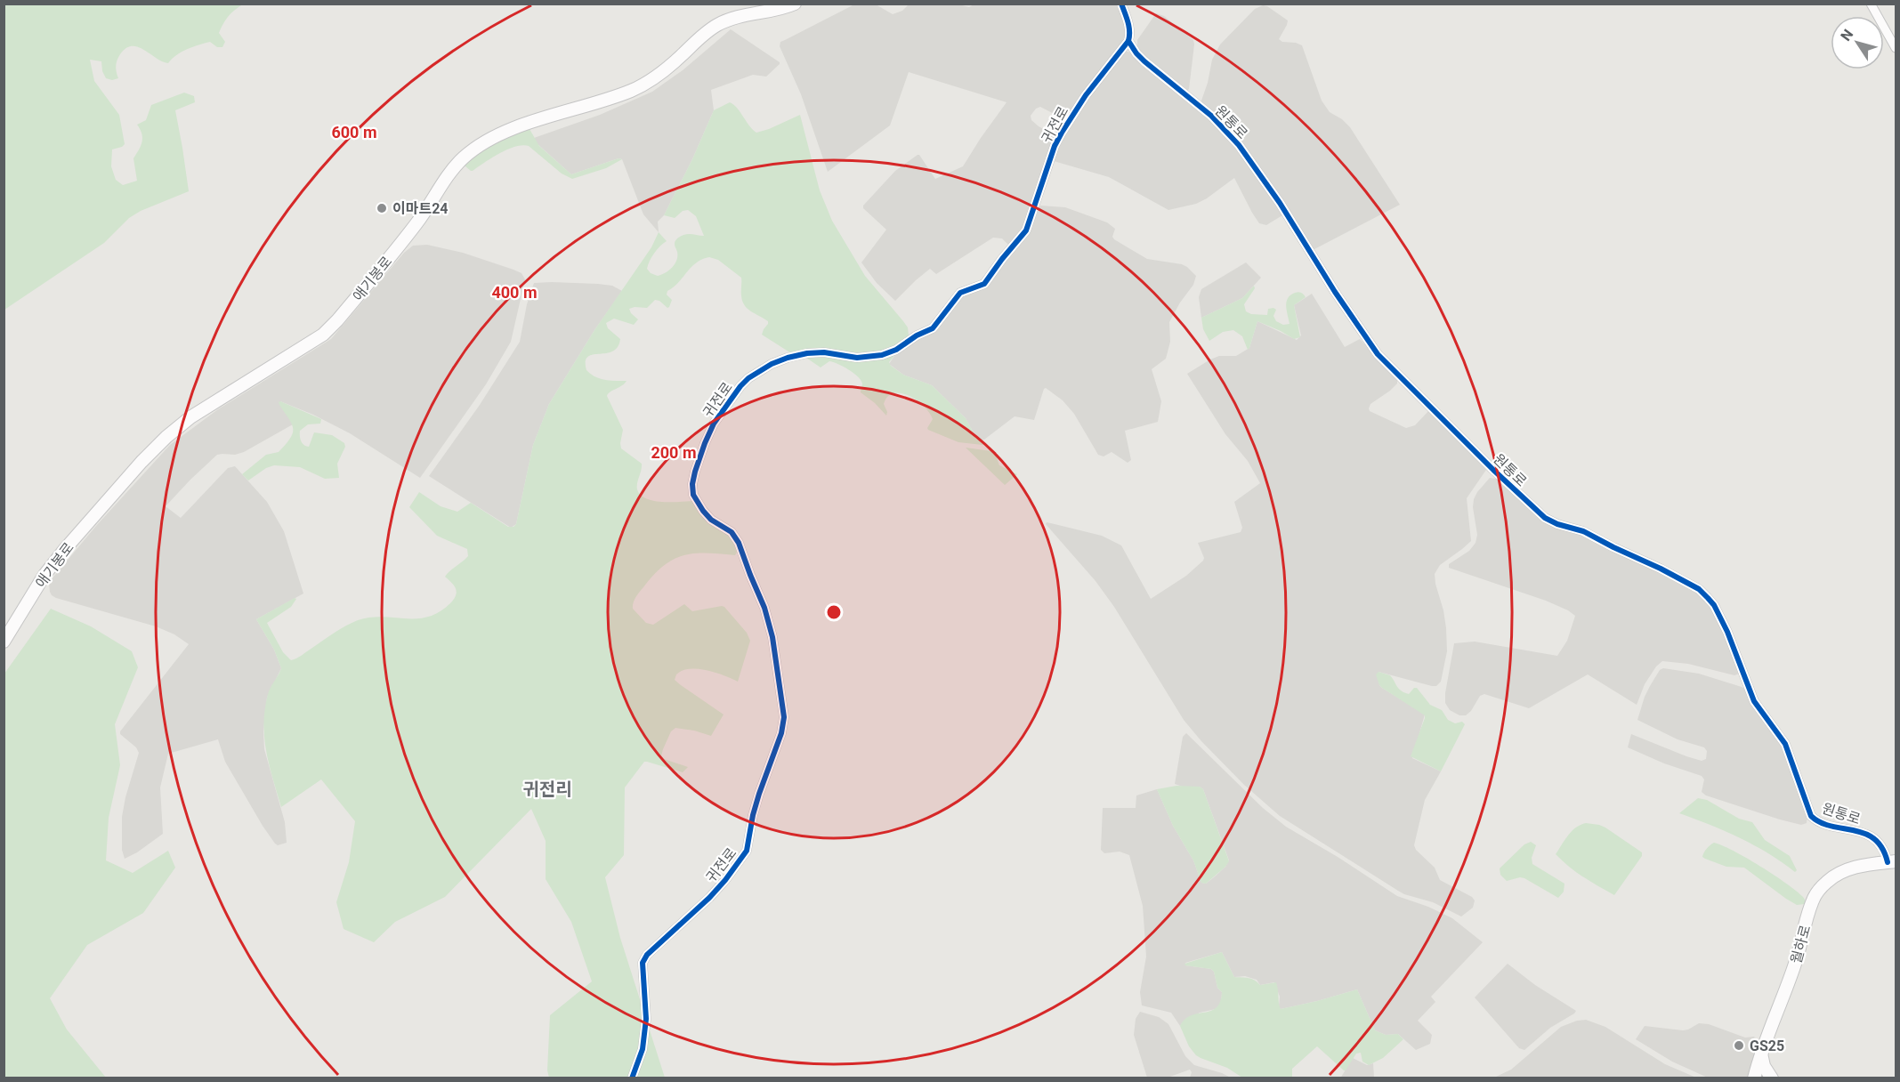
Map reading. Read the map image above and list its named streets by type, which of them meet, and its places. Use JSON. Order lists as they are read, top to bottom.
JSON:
{
  "streets": {
    "main road": ["애기봉로", "월하로"],
    "street": ["원통로", "귀전로"]
  },
  "crossings": [
    ["원통로", "귀전로"],
    ["원통로", "월하로"]
  ],
  "districts": ["귀전리"],
  "places": ["이마트24", "GS25"],
  "north": "top left",
  "rings": ["600 m", "400 m", "200 m"]
}
